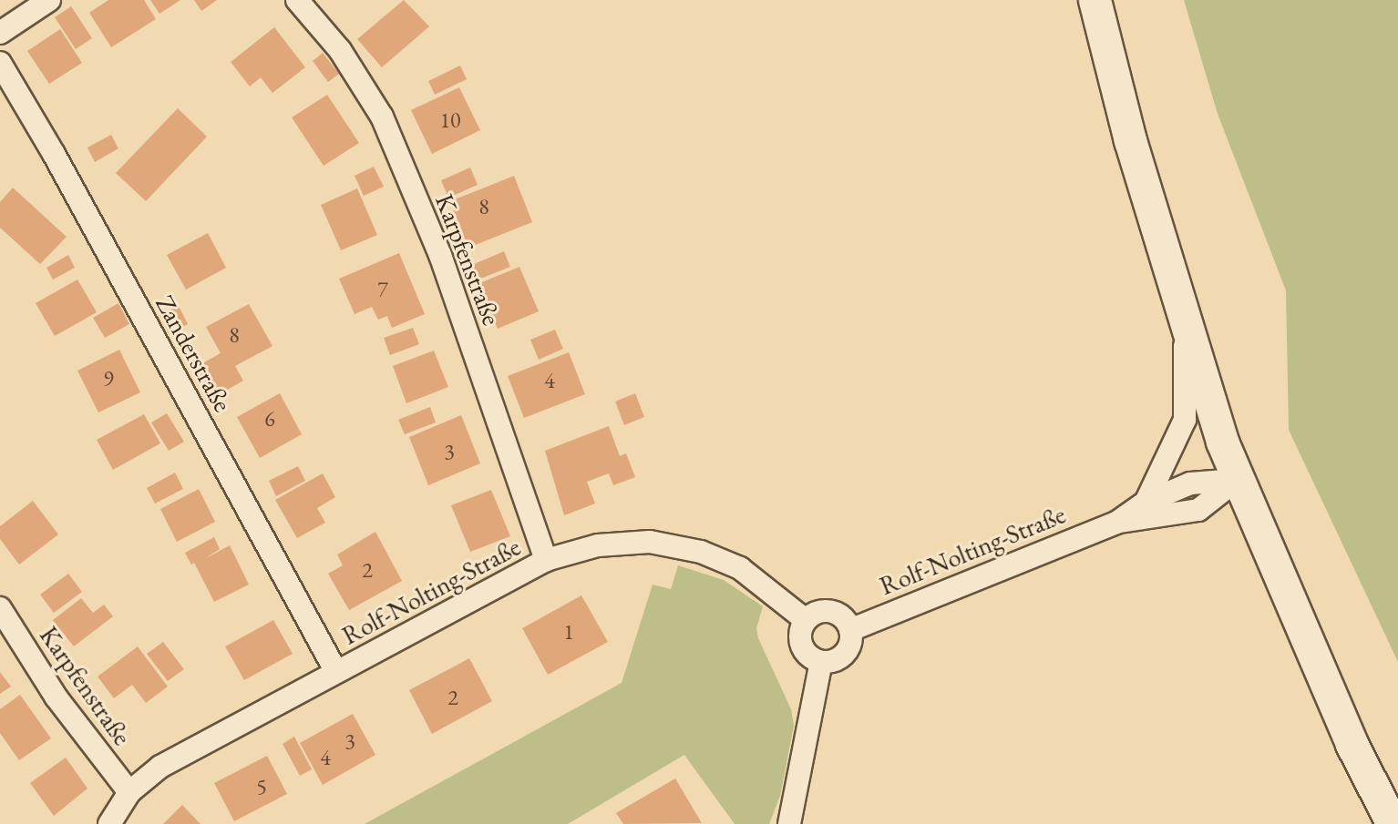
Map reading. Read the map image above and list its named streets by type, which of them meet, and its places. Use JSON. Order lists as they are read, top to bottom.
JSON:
{
  "streets": {
    "street": ["Karpfenstraße", "Zanderstraße", "Rolf-Nolting-Straße"]
  },
  "crossings": [
    ["Karpfenstraße", "Rolf-Nolting-Straße"],
    ["Zanderstraße", "Rolf-Nolting-Straße"]
  ],
  "house_numbers": [
    "10",
    "8",
    "7",
    "8",
    "9",
    "4",
    "6",
    "3",
    "2",
    "1",
    "2",
    "3",
    "4",
    "5"
  ]
}
